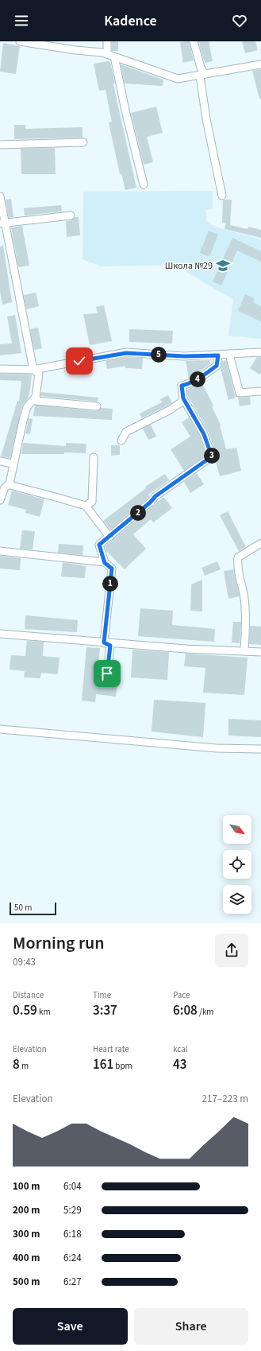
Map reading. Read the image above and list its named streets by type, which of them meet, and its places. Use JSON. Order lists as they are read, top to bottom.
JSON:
{
  "places": {
    "school or university": ["Школа №29"]
  },
  "scale_bar": "50 m",
  "north": "bottom right",
  "page": {
    "header": "Kadence",
    "pins": [
      "5",
      "4",
      "3",
      "2",
      "1"
    ],
    "scale": "50 m",
    "heading": ["Morning run", "09:43"],
    "stats": [
      ["Distance", "0.59 km"],
      ["Time", "3:37"],
      ["Pace", "6:08 /km"],
      ["Elevation", "8 m"],
      ["Heart rate", "161 bpm"],
      ["kcal", "43"]
    ],
    "chart": ["Elevation", "217–223 m"],
    "list": [
      {
        "name": "100 m",
        "note": "6:04"
      },
      {
        "name": "200 m",
        "note": "5:29"
      },
      {
        "name": "300 m",
        "note": "6:18"
      },
      {
        "name": "400 m",
        "note": "6:24"
      },
      {
        "name": "500 m",
        "note": "6:27"
      }
    ],
    "buttons": ["Save", "Share"]
  }
}
